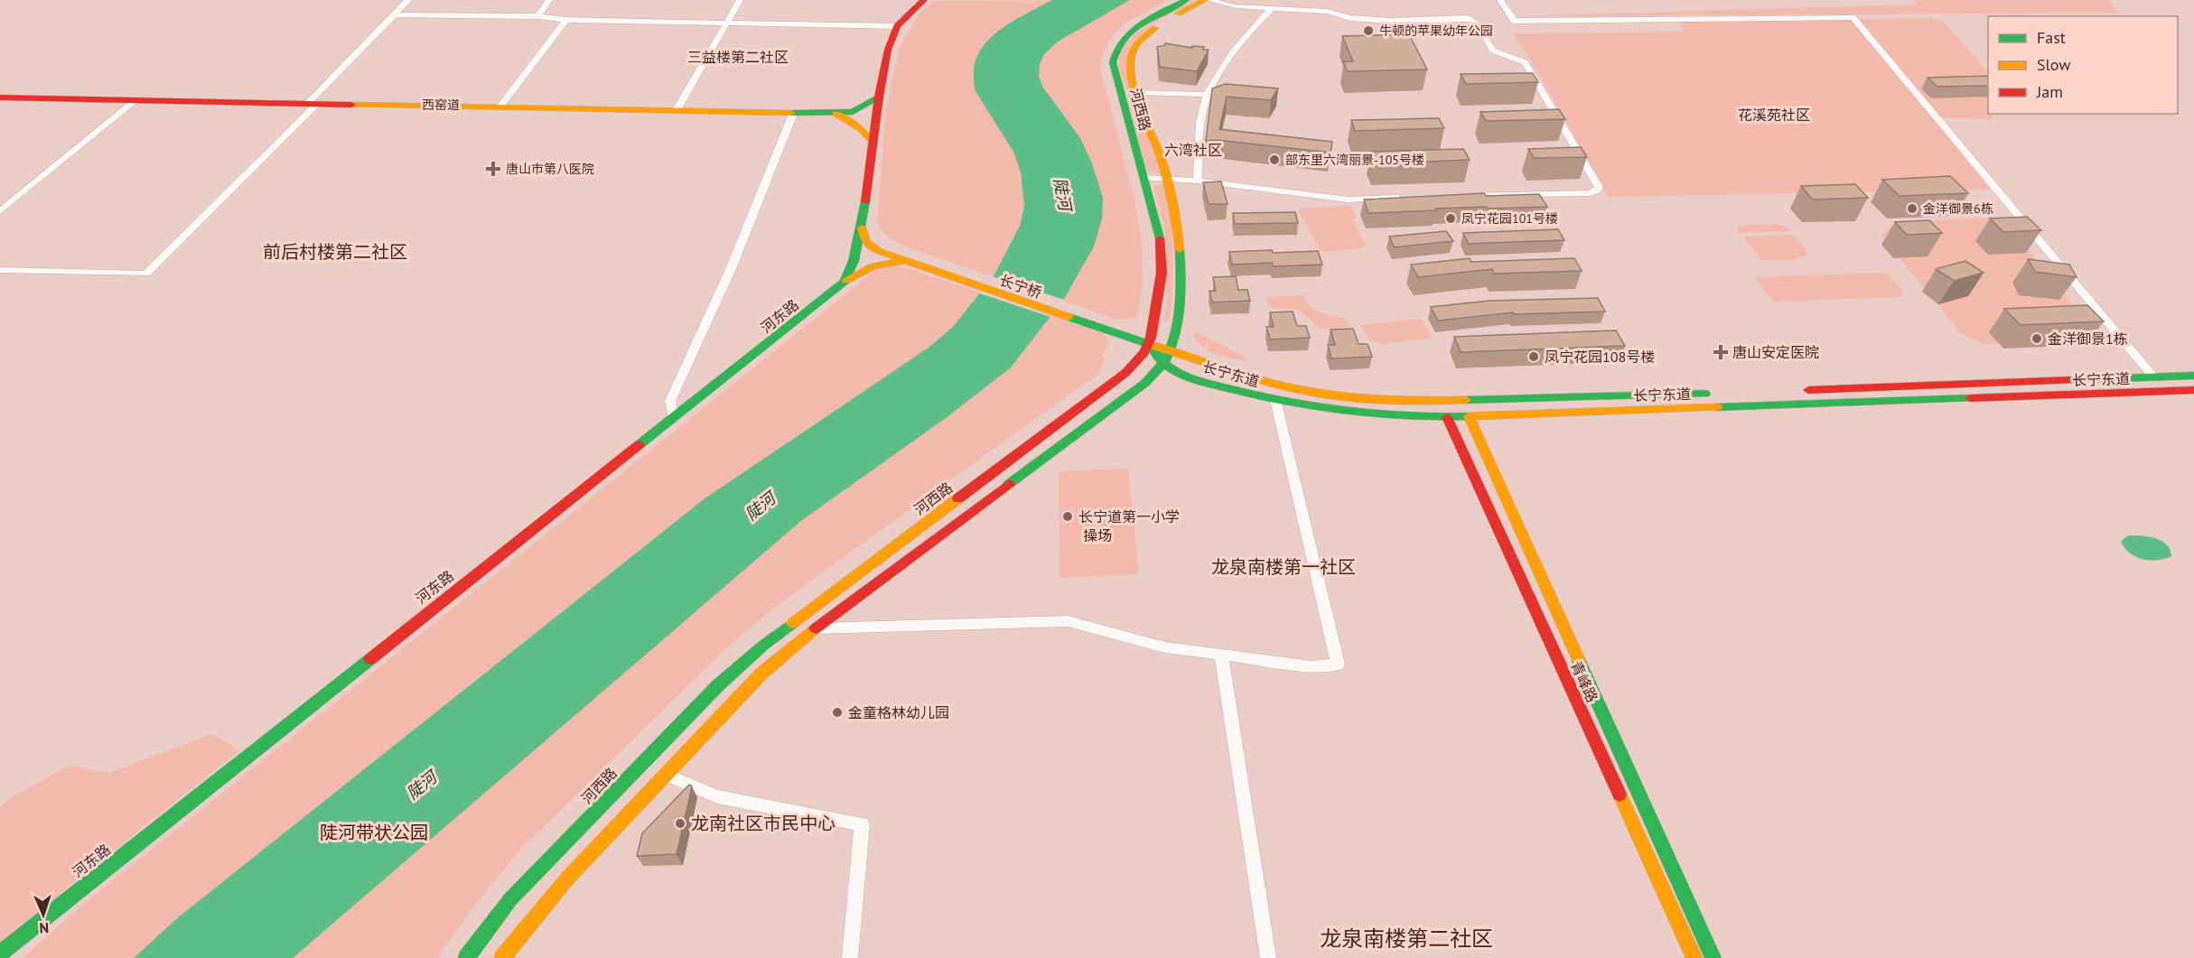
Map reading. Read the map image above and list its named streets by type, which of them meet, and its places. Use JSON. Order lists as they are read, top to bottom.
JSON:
{
  "streets": {
    "main road": [
      "西窑道",
      "河西路",
      "长宁桥",
      "河东路",
      "长宁东道",
      "青峰路"
    ]
  },
  "crossings": [
    ["西窑道", "河东路"],
    ["河西路", "长宁东道"],
    ["长宁桥", "长宁东道"],
    ["长宁东道", "青峰路"]
  ],
  "districts": [
    "三益楼第二社区",
    "花溪苑社区",
    "六湾社区",
    "前后村楼第二社区",
    "龙泉南楼第一社区",
    "龙泉南楼第二社区"
  ],
  "water": ["陡河"],
  "parks": ["操场", "陡河带状公园"],
  "places": {
    "other": [
      "牛顿的苹果幼年公园",
      "部东里六湾丽景-105号楼",
      "金洋御景6栋",
      "凤宁花园101号楼",
      "金洋御景1栋",
      "凤宁花园108号楼",
      "长宁道第一小学",
      "金童格林幼儿园",
      "龙南社区市民中心"
    ],
    "health": ["唐山市第八医院", "唐山安定医院"]
  },
  "legend": ["Fast", "Slow", "Jam"],
  "north": "bottom"
}
